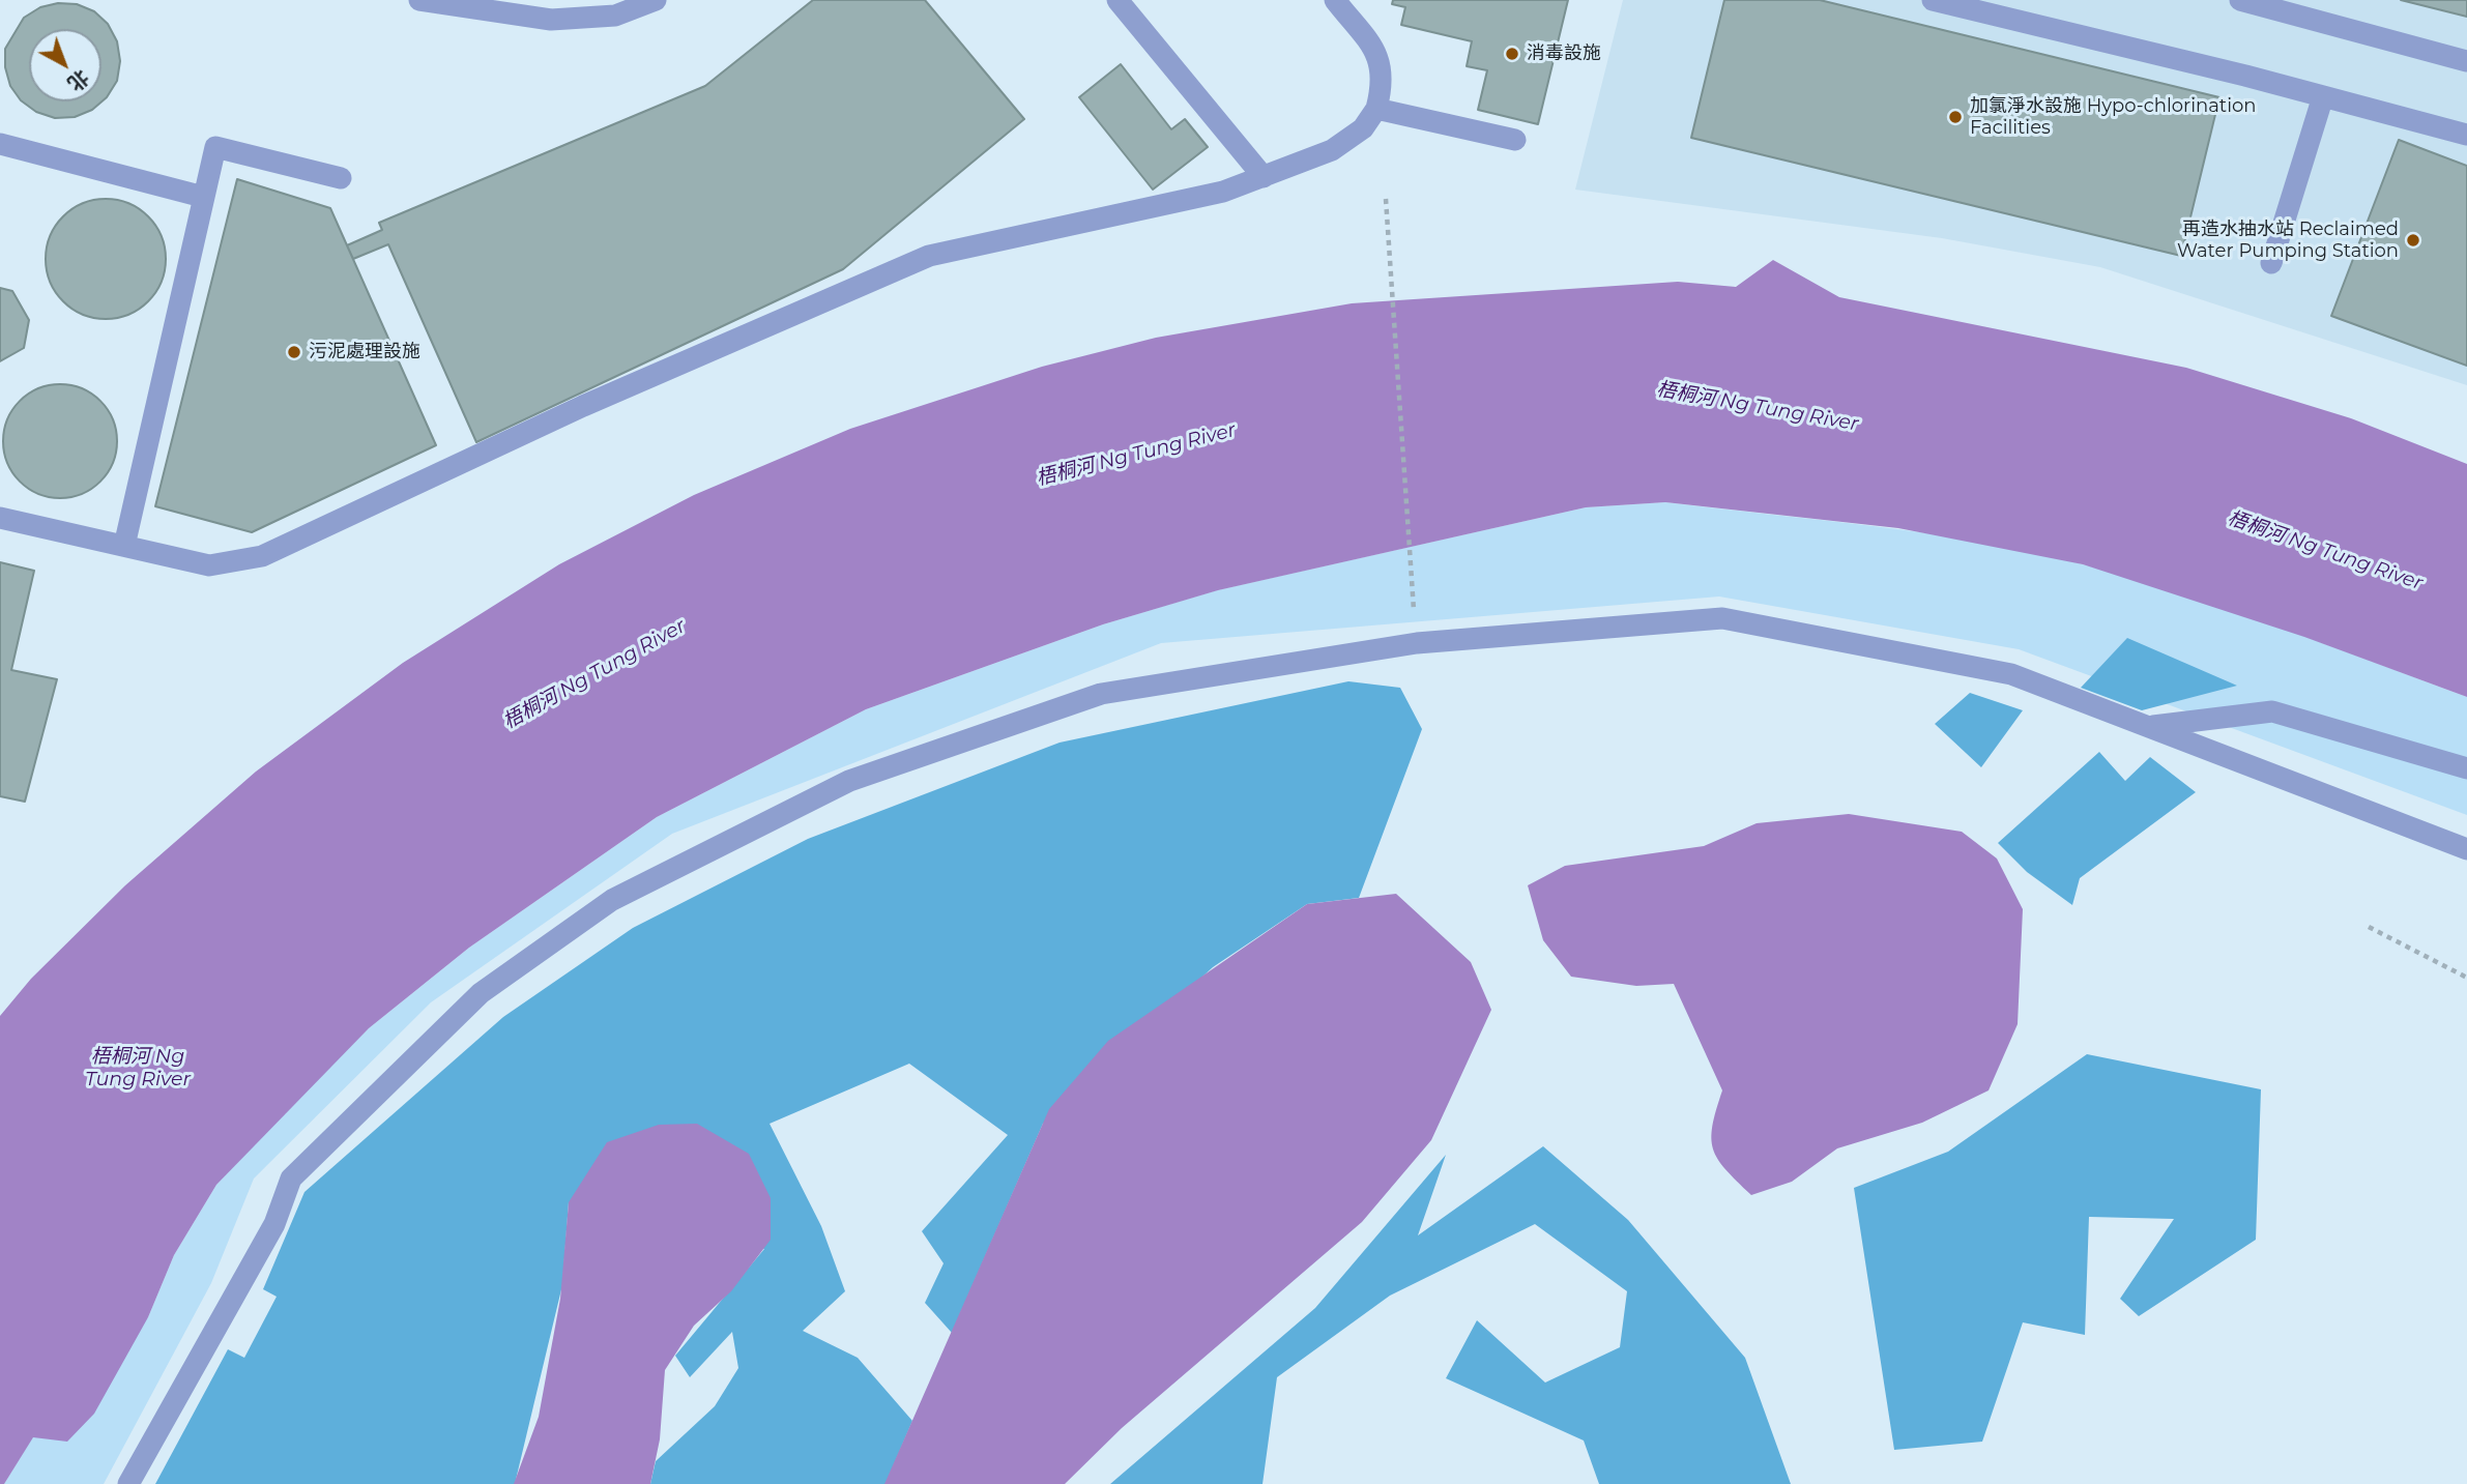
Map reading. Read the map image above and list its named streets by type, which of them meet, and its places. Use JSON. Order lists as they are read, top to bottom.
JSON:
{
  "water": ["梧桐河 Ng Tung River"],
  "places": [
    "消毒設施",
    "加氯淨水設施 Hypo-chlorination Facilities",
    "再造水抽水站 Reclaimed Water Pumping Station",
    "污泥處理設施"
  ],
  "north": "bottom right"
}
